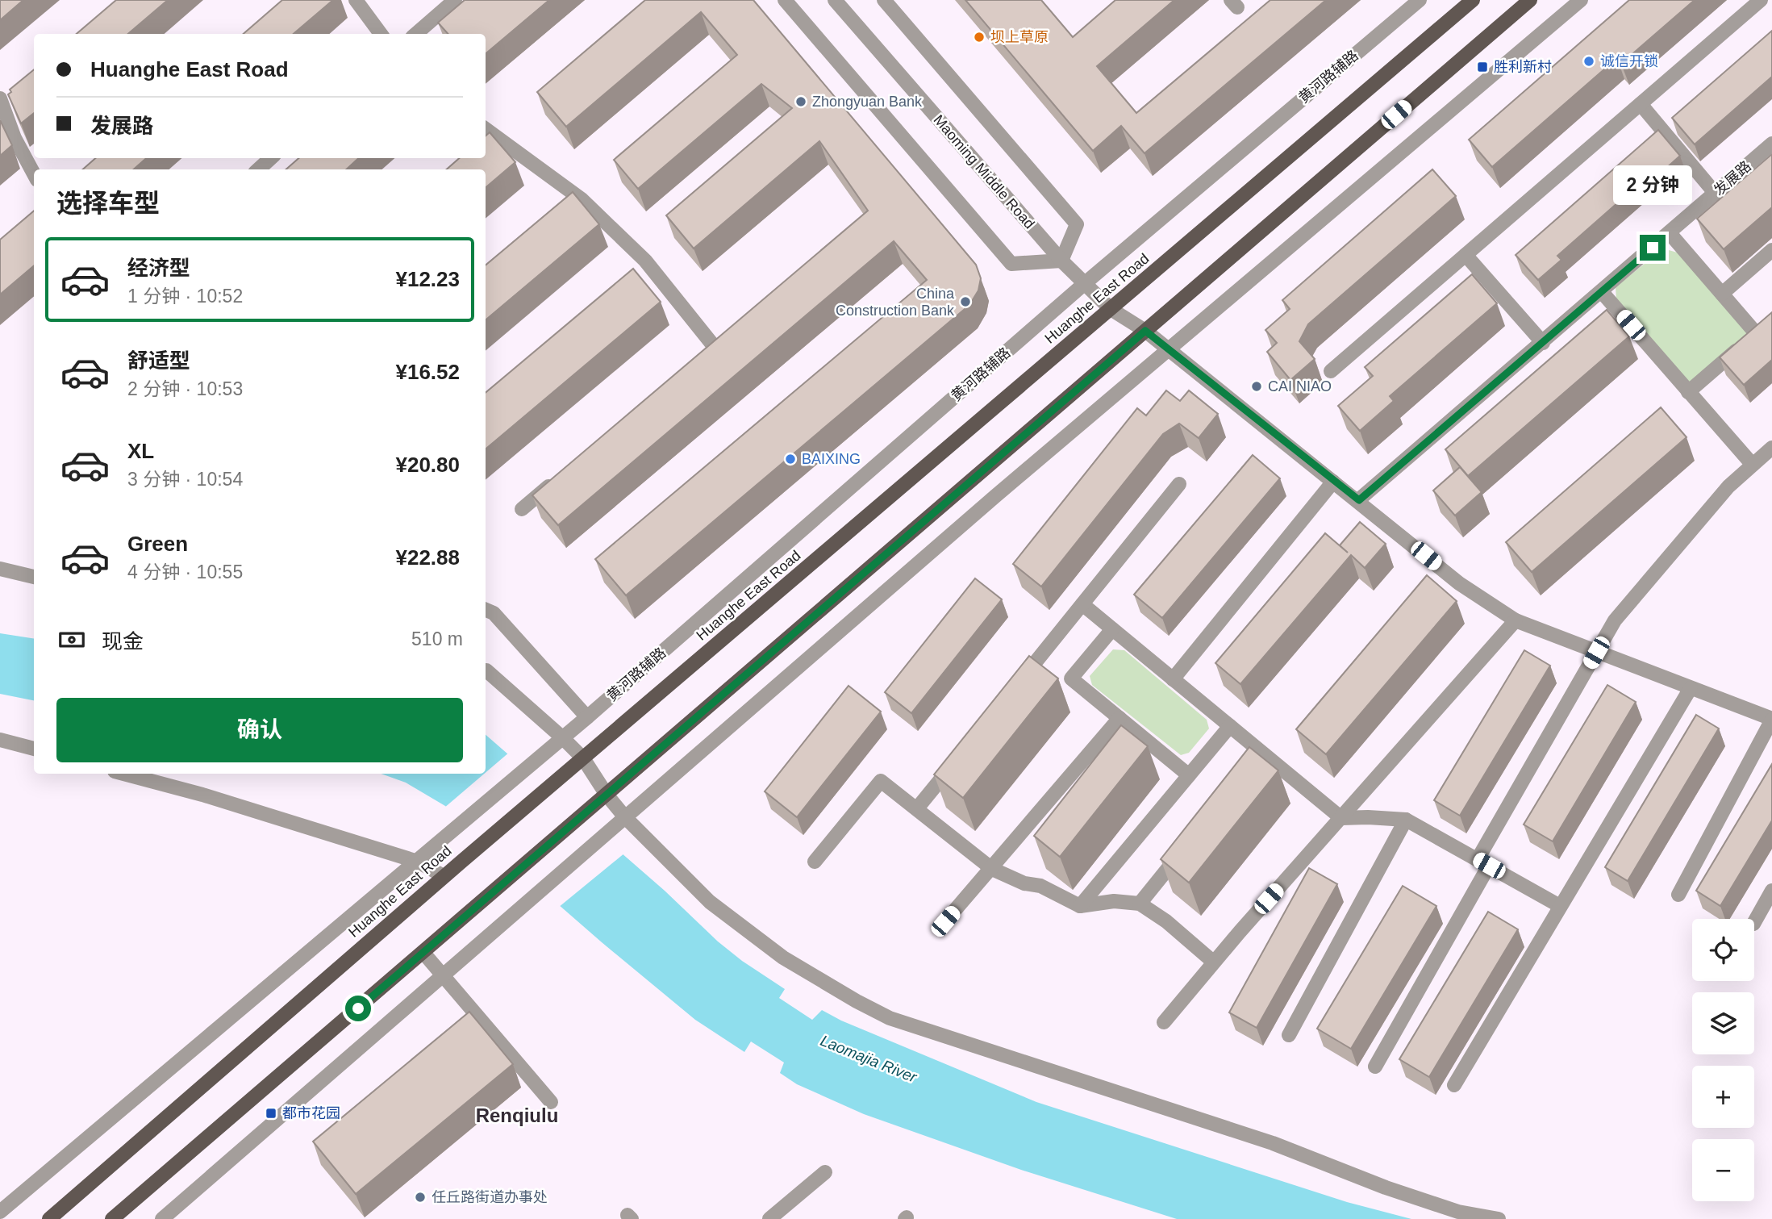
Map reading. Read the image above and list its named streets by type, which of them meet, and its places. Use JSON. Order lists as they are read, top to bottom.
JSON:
{
  "streets": {
    "main road": ["Huanghe East Road"],
    "street": ["黄河路辅路", "Maoming Middle Road", "发展路"]
  },
  "crossings": [
    ["黄河路辅路", "Maoming Middle Road"],
    ["Maoming Middle Road", "发展路"],
    ["Maoming Middle Road", "Huanghe East Road"]
  ],
  "districts": ["Renqiulu"],
  "water": ["Laomajia River"],
  "places": {
    "other": [
      "坝上草原",
      "诚信开锁",
      "Zhongyuan Bank",
      "China Construction Bank",
      "CAI NIAO",
      "BAIXING",
      "任丘路街道办事处"
    ],
    "transit": ["胜利新村", "都市花园"]
  },
  "page": {
    "banner": ["Huanghe East Road", "发展路"],
    "bubble": "2 分钟",
    "heading": "选择车型",
    "list": [
      {
        "name": "经济型",
        "note": "1 分钟 · 10:52",
        "value": "¥12.23"
      },
      {
        "name": "舒适型",
        "note": "2 分钟 · 10:53",
        "value": "¥16.52"
      },
      {
        "name": "XL",
        "note": "3 分钟 · 10:54",
        "value": "¥20.80"
      },
      {
        "name": "Green",
        "note": "4 分钟 · 10:55",
        "value": "¥22.88"
      }
    ],
    "pay": ["现金", "510 m"],
    "buttons": "确认",
    "map_buttons": ["+", "−"]
  }
}
